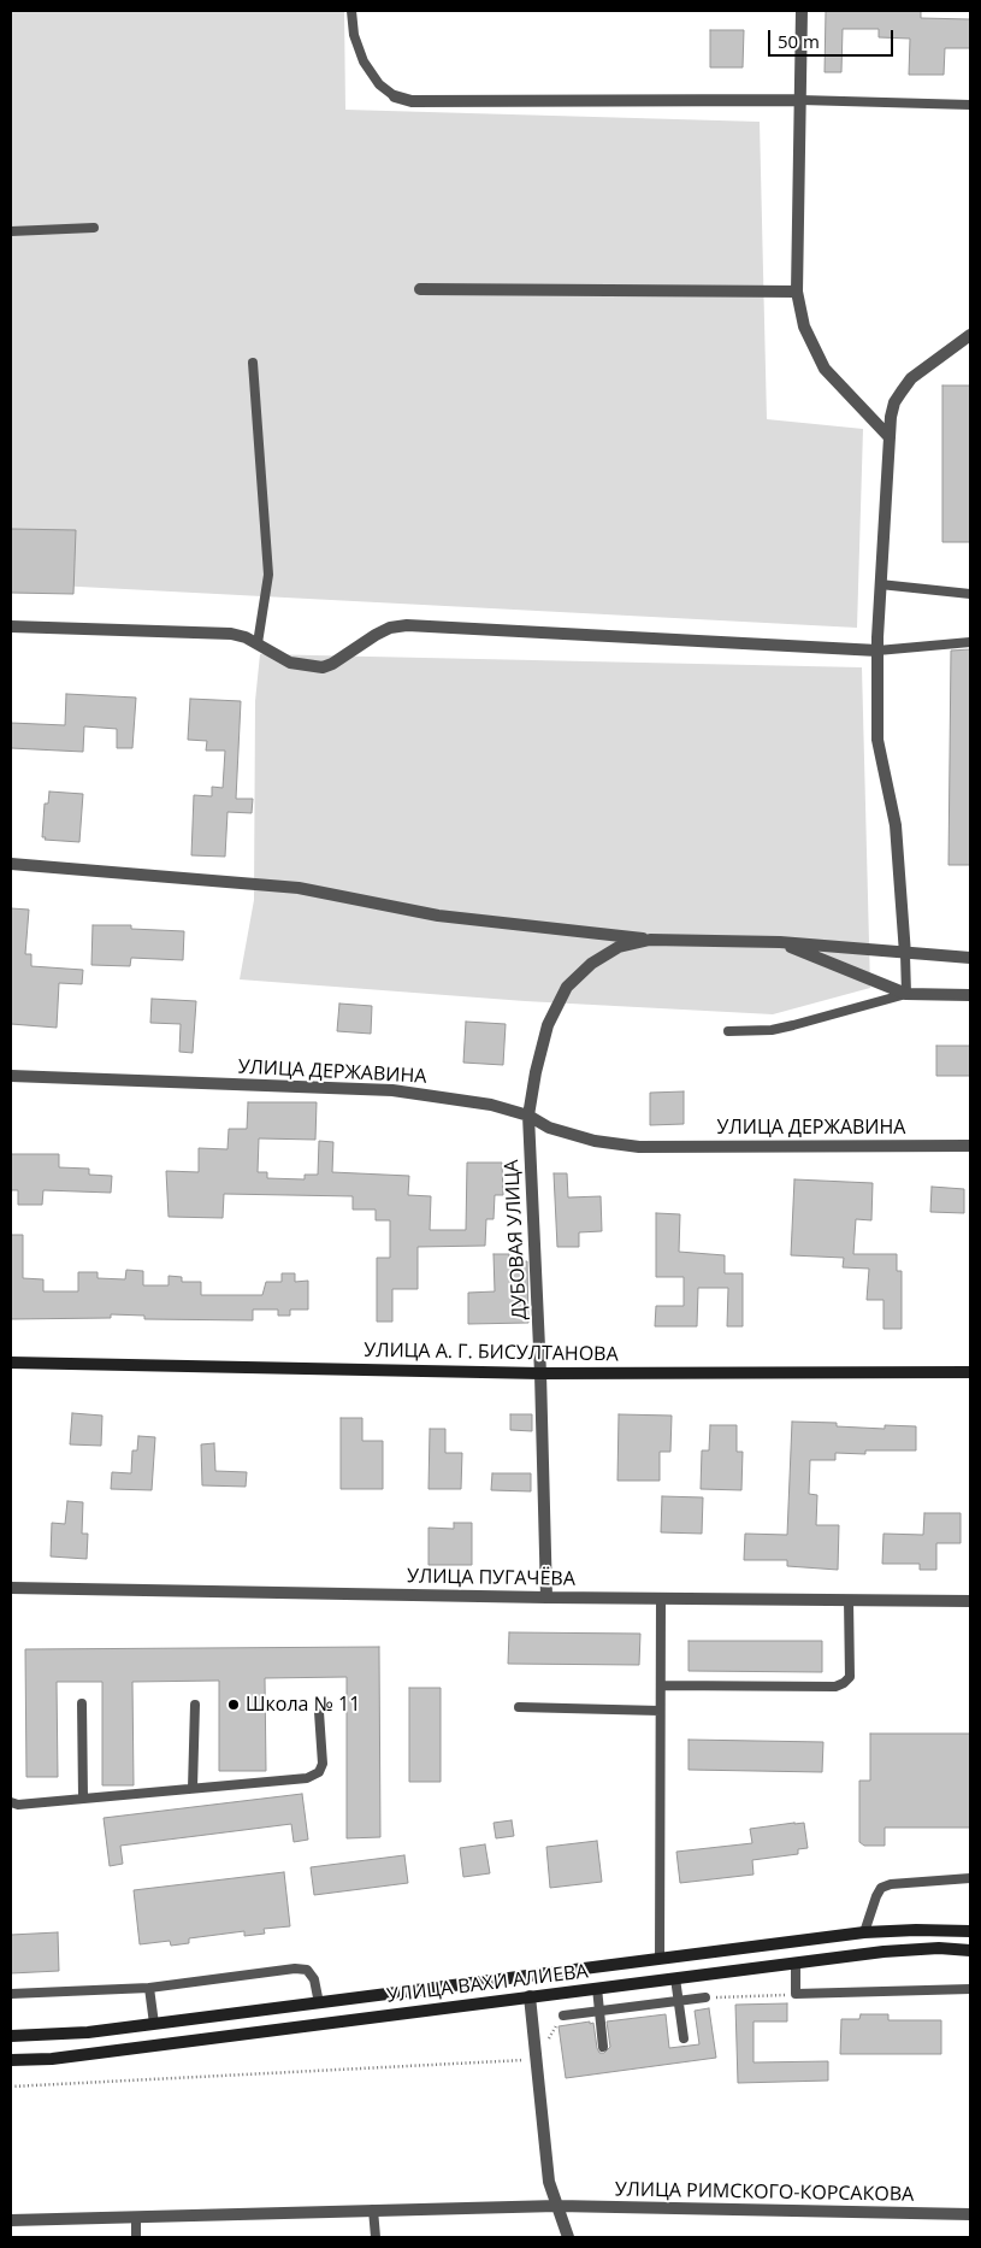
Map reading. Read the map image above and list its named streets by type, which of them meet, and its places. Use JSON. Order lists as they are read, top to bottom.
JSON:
{
  "streets": {
    "main road": ["УЛИЦА А. Г. БИСУЛТАНОВА", "УЛИЦА ВАХИ АЛИЕВА"],
    "street": [
      "УЛИЦА ДЕРЖАВИНА",
      "ДУБОВАЯ УЛИЦА",
      "УЛИЦА ПУГАЧЁВА",
      "УЛИЦА РИМСКОГО-КОРСАКОВА"
    ]
  },
  "crossings": [
    ["УЛИЦА ДЕРЖАВИНА", "ДУБОВАЯ УЛИЦА"],
    ["ДУБОВАЯ УЛИЦА", "УЛИЦА А. Г. БИСУЛТАНОВА"],
    ["ДУБОВАЯ УЛИЦА", "УЛИЦА ПУГАЧЁВА"]
  ],
  "places": ["Школа № 11"],
  "scale_bar": "50 m"
}
